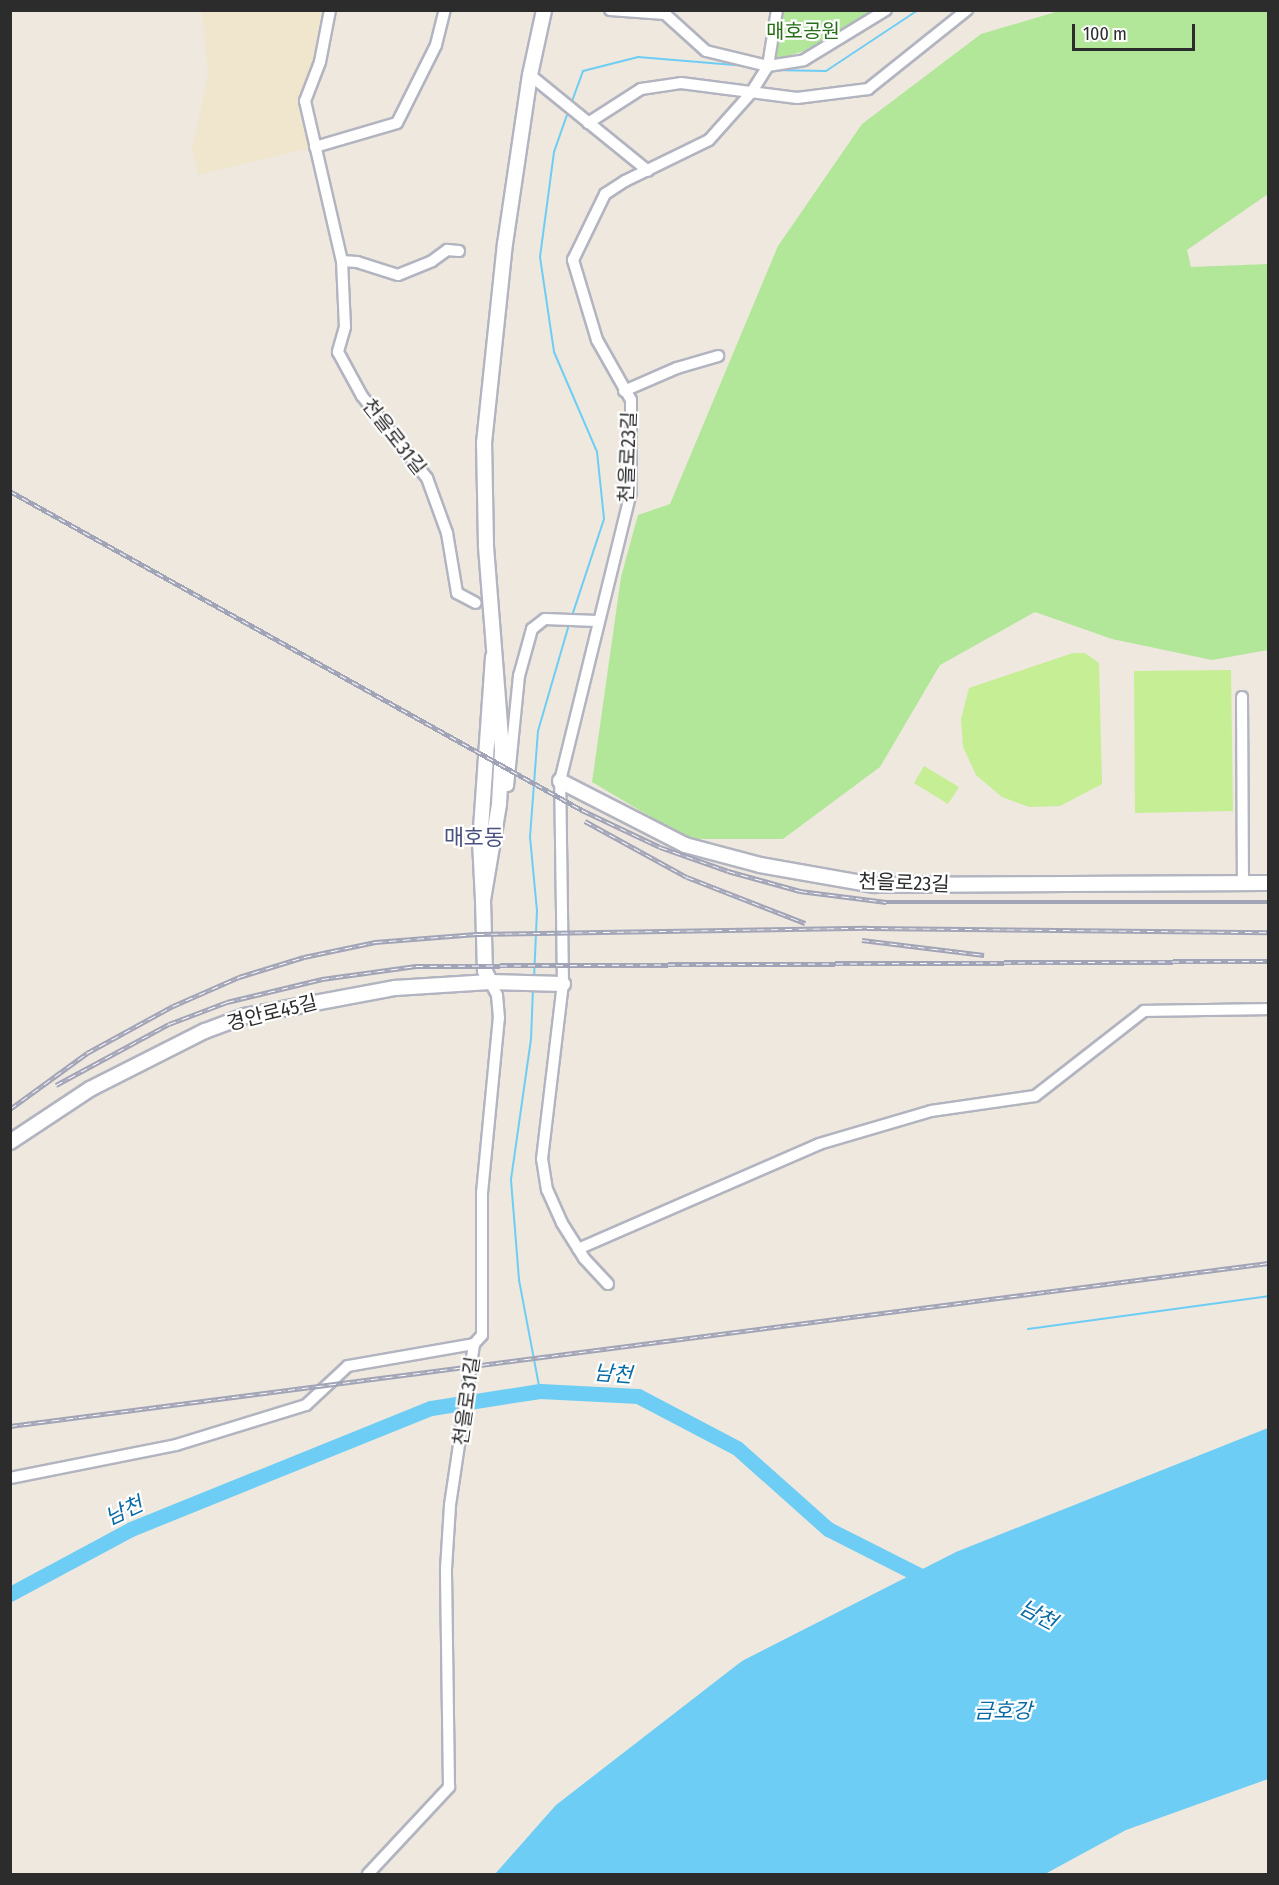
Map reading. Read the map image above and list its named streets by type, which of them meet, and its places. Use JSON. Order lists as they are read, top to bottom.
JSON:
{
  "streets": {
    "street": ["천을로31길", "천을로23길", "경안로45길"]
  },
  "crossings": [
    ["천을로31길", "경안로45길"],
    ["천을로23길", "경안로45길"]
  ],
  "districts": ["매호동"],
  "water": ["남천", "금호강"],
  "parks": ["매호공원"],
  "scale_bar": "100 m"
}
